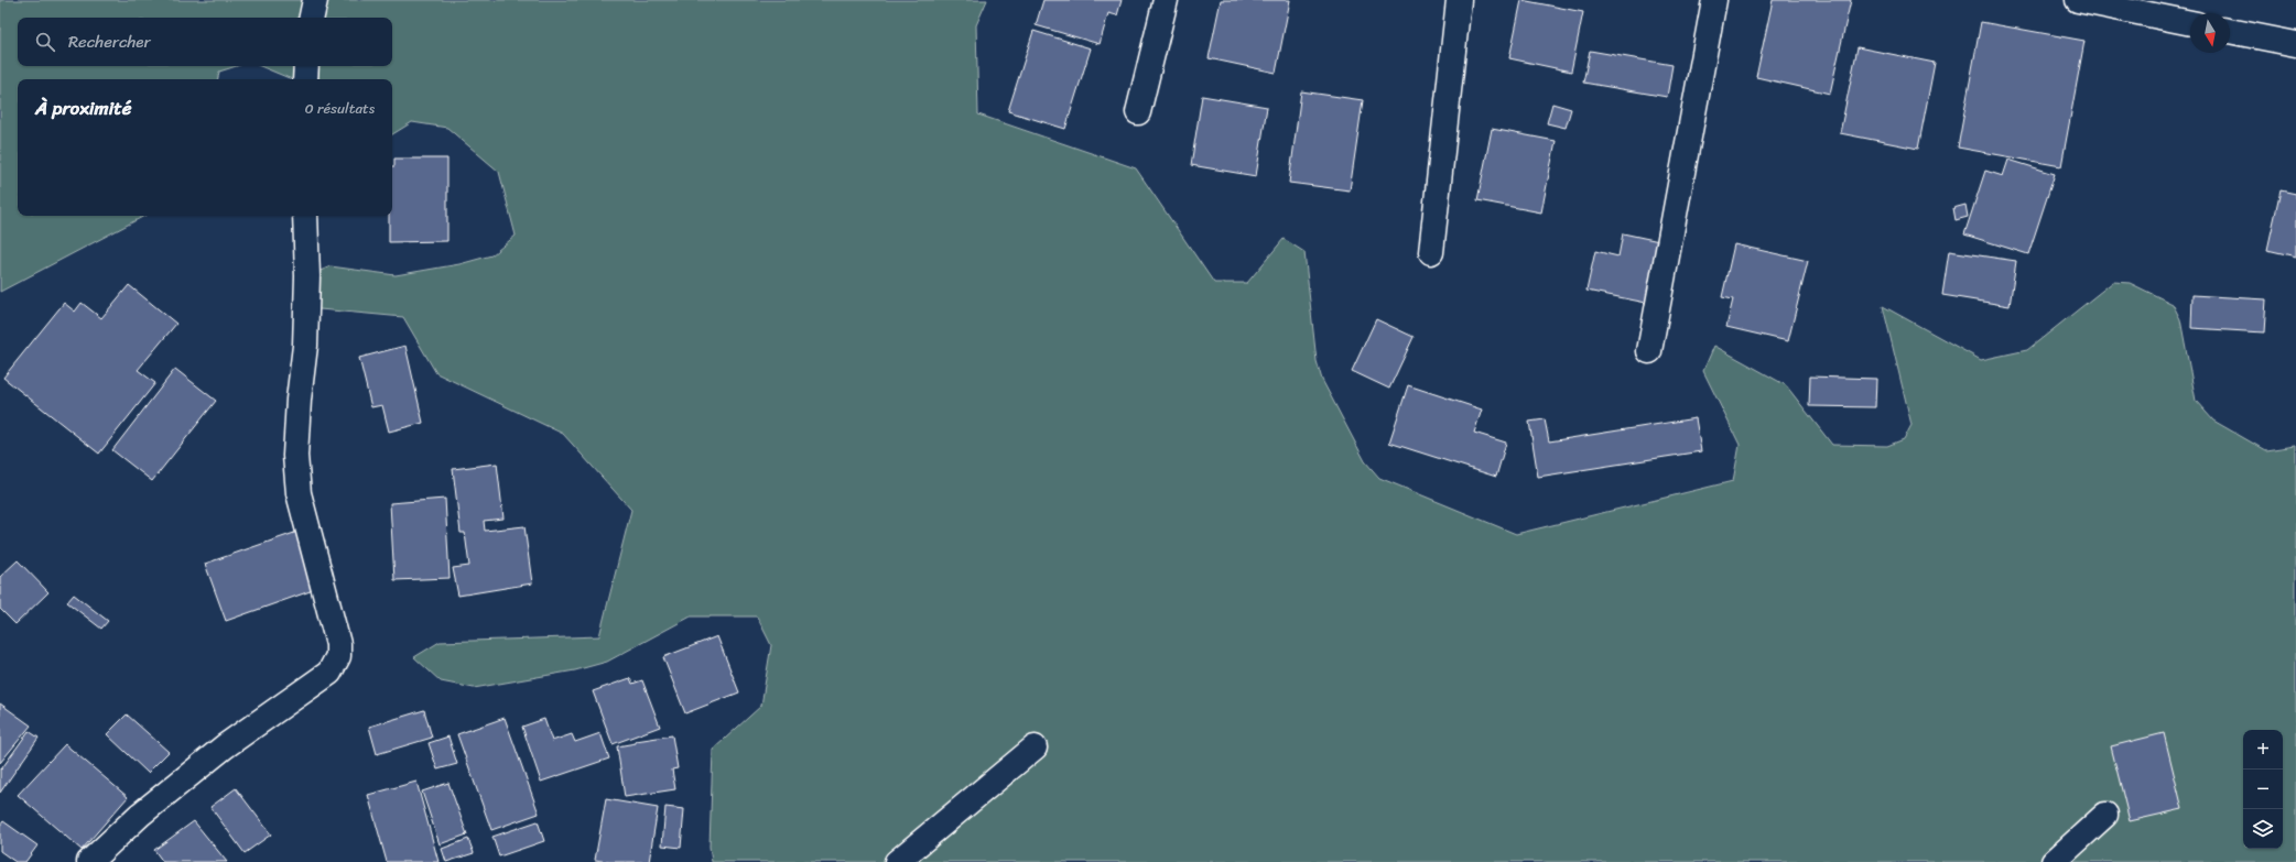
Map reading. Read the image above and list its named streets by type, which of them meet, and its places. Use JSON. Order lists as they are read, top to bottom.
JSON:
{
  "north": "bottom",
  "page": {
    "search": "Rechercher",
    "heading": ["À proximité", "0 résultats"],
    "map_buttons": ["+", "−"]
  }
}
